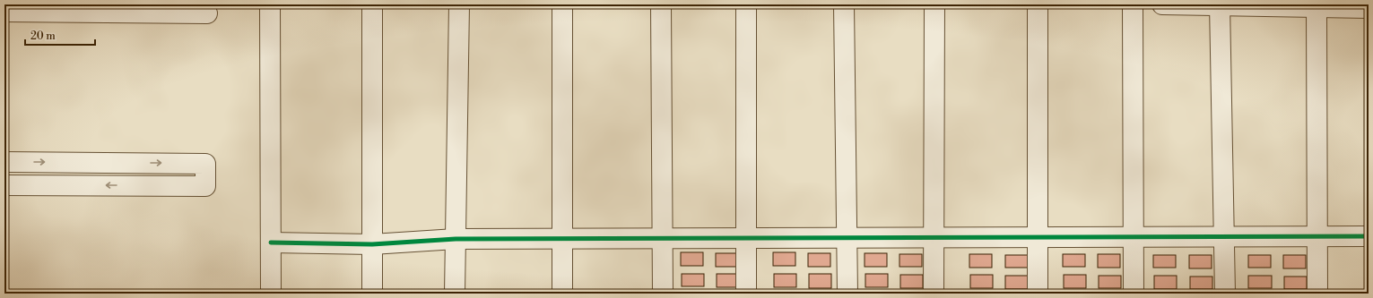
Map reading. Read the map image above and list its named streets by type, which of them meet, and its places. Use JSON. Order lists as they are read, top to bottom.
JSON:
{
  "scale_bar": "20 m"
}
